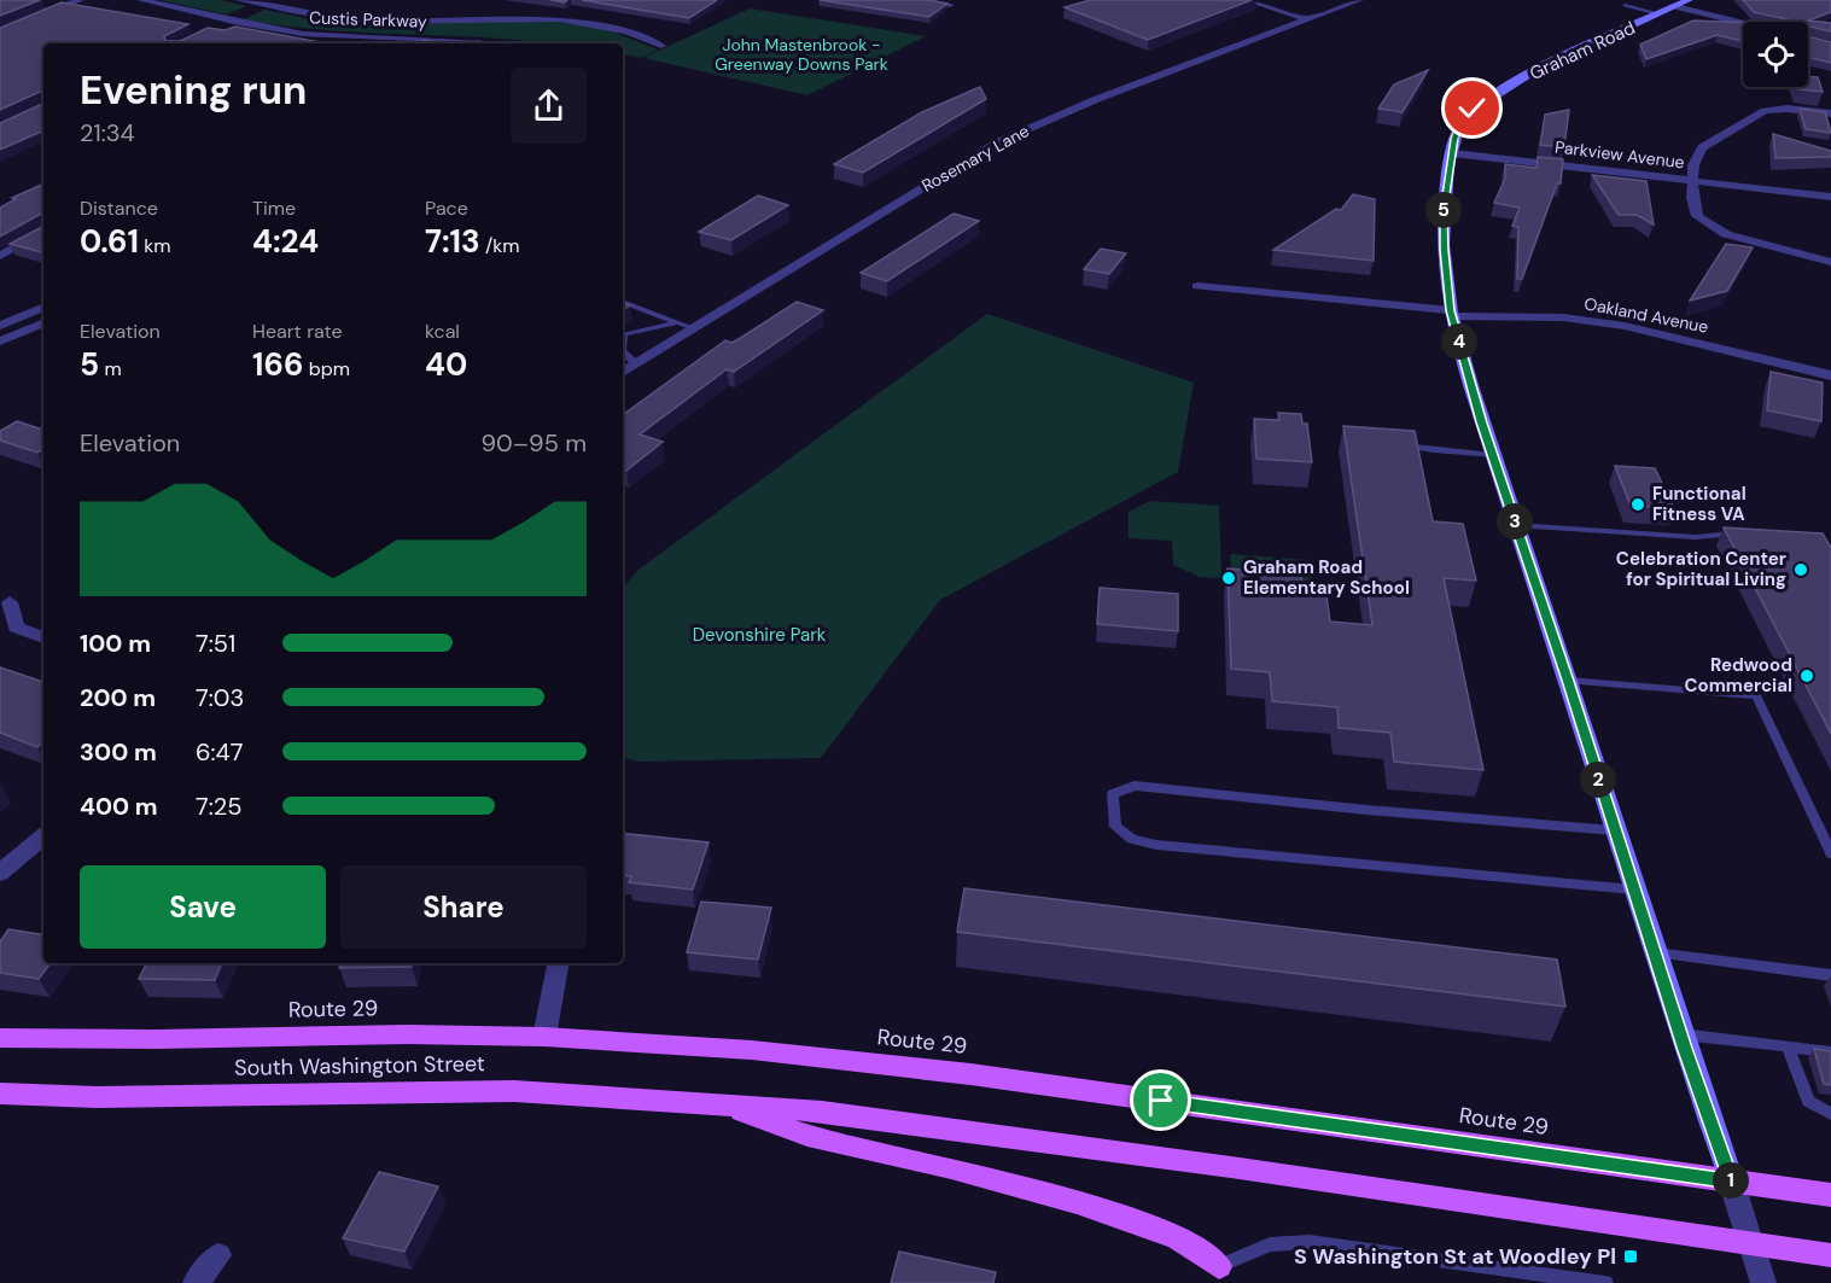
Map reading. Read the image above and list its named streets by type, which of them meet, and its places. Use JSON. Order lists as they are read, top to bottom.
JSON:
{
  "streets": {
    "main road": ["Route 29", "South Washington Street"],
    "street": [
      "Custis Parkway",
      "Graham Road",
      "Parkview Avenue",
      "Rosemary Lane",
      "Oakland Avenue"
    ]
  },
  "crossings": [
    ["Graham Road", "Parkview Avenue"],
    ["Graham Road", "Oakland Avenue"],
    ["Graham Road", "Route 29"]
  ],
  "parks": ["John Mastenbrook - Greenway Downs Park", "Devonshire Park"],
  "places": {
    "other": [
      "Functional Fitness VA",
      "Celebration Center for Spiritual Living",
      "Graham Road Elementary School",
      "Redwood Commercial"
    ],
    "transit": ["S Washington St at Woodley Pl"]
  },
  "page": {
    "heading": ["Evening run", "21:34"],
    "stats": [
      ["Distance", "0.61 km"],
      ["Time", "4:24"],
      ["Pace", "7:13 /km"],
      ["Elevation", "5 m"],
      ["Heart rate", "166 bpm"],
      ["kcal", "40"]
    ],
    "pins": [
      "5",
      "4",
      "3",
      "2",
      "1"
    ],
    "chart": ["Elevation", "90–95 m"],
    "list": [
      {
        "name": "100 m",
        "note": "7:51"
      },
      {
        "name": "200 m",
        "note": "7:03"
      },
      {
        "name": "300 m",
        "note": "6:47"
      },
      {
        "name": "400 m",
        "note": "7:25"
      }
    ],
    "buttons": ["Save", "Share"]
  }
}
